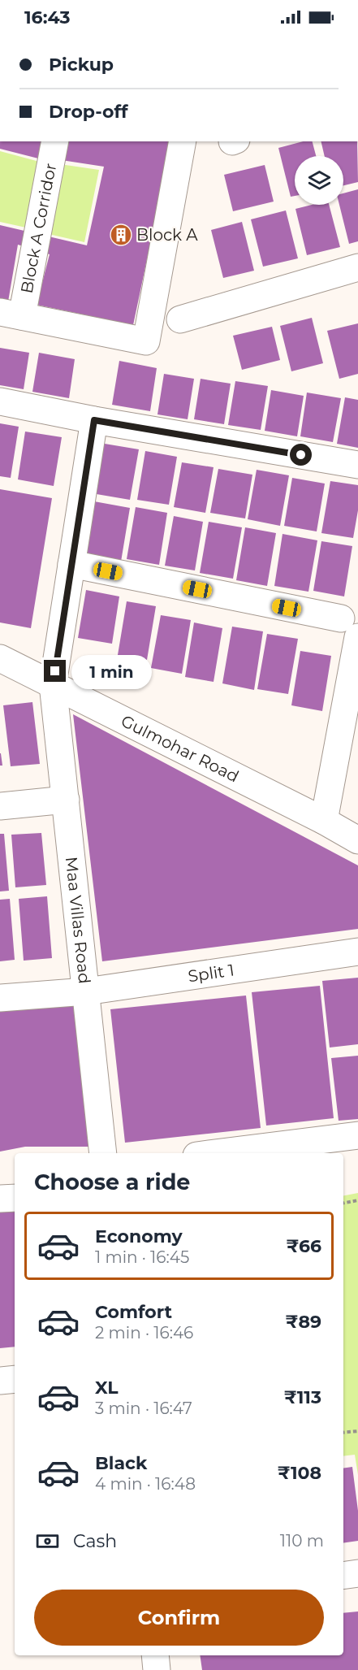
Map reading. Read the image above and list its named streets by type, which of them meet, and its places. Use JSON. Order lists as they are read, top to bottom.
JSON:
{
  "streets": {
    "street": [
      "Block A Corridor",
      "Gulmohar Road",
      "Maa Villas Road",
      "Split 1"
    ]
  },
  "crossings": [
    ["Gulmohar Road", "Maa Villas Road"],
    ["Maa Villas Road", "Split 1"]
  ],
  "places": {
    "building": ["Block A"]
  },
  "page": {
    "status": "16:43",
    "banner": ["Pickup", "Drop-off"],
    "bubble": "1 min",
    "heading": "Choose a ride",
    "list": [
      {
        "name": "Economy",
        "note": "1 min · 16:45",
        "value": "₹66"
      },
      {
        "name": "Comfort",
        "note": "2 min · 16:46",
        "value": "₹89"
      },
      {
        "name": "XL",
        "note": "3 min · 16:47",
        "value": "₹113"
      },
      {
        "name": "Black",
        "note": "4 min · 16:48",
        "value": "₹108"
      }
    ],
    "pay": ["Cash", "110 m"],
    "buttons": "Confirm"
  }
}
